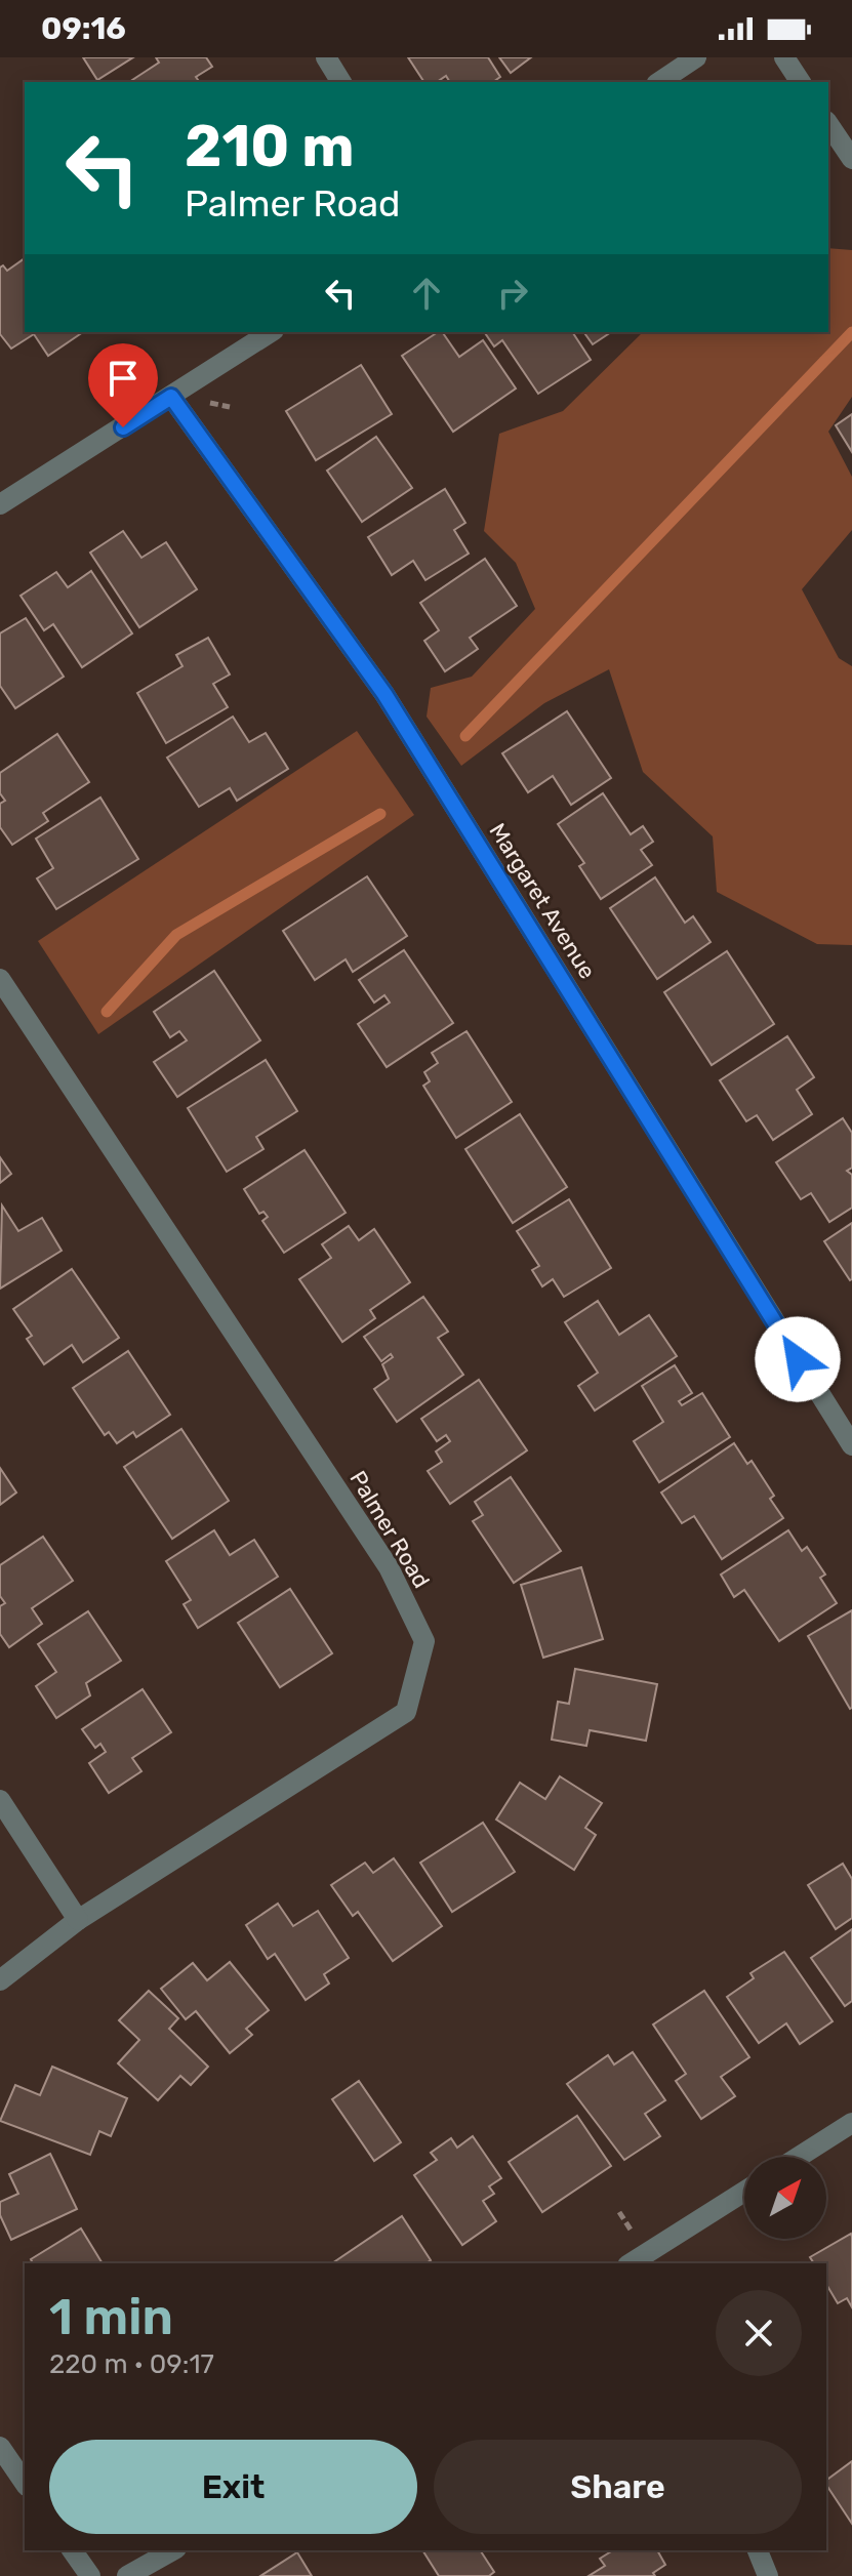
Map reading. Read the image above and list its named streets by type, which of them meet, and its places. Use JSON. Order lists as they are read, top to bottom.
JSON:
{
  "streets": {
    "street": ["Margaret Avenue", "Palmer Road"]
  },
  "north": "top right",
  "page": {
    "status": "09:16",
    "turn": ["210 m", "Palmer Road"],
    "heading": ["1 min", "220 m · 09:17"],
    "buttons": ["Exit", "Share"]
  }
}
